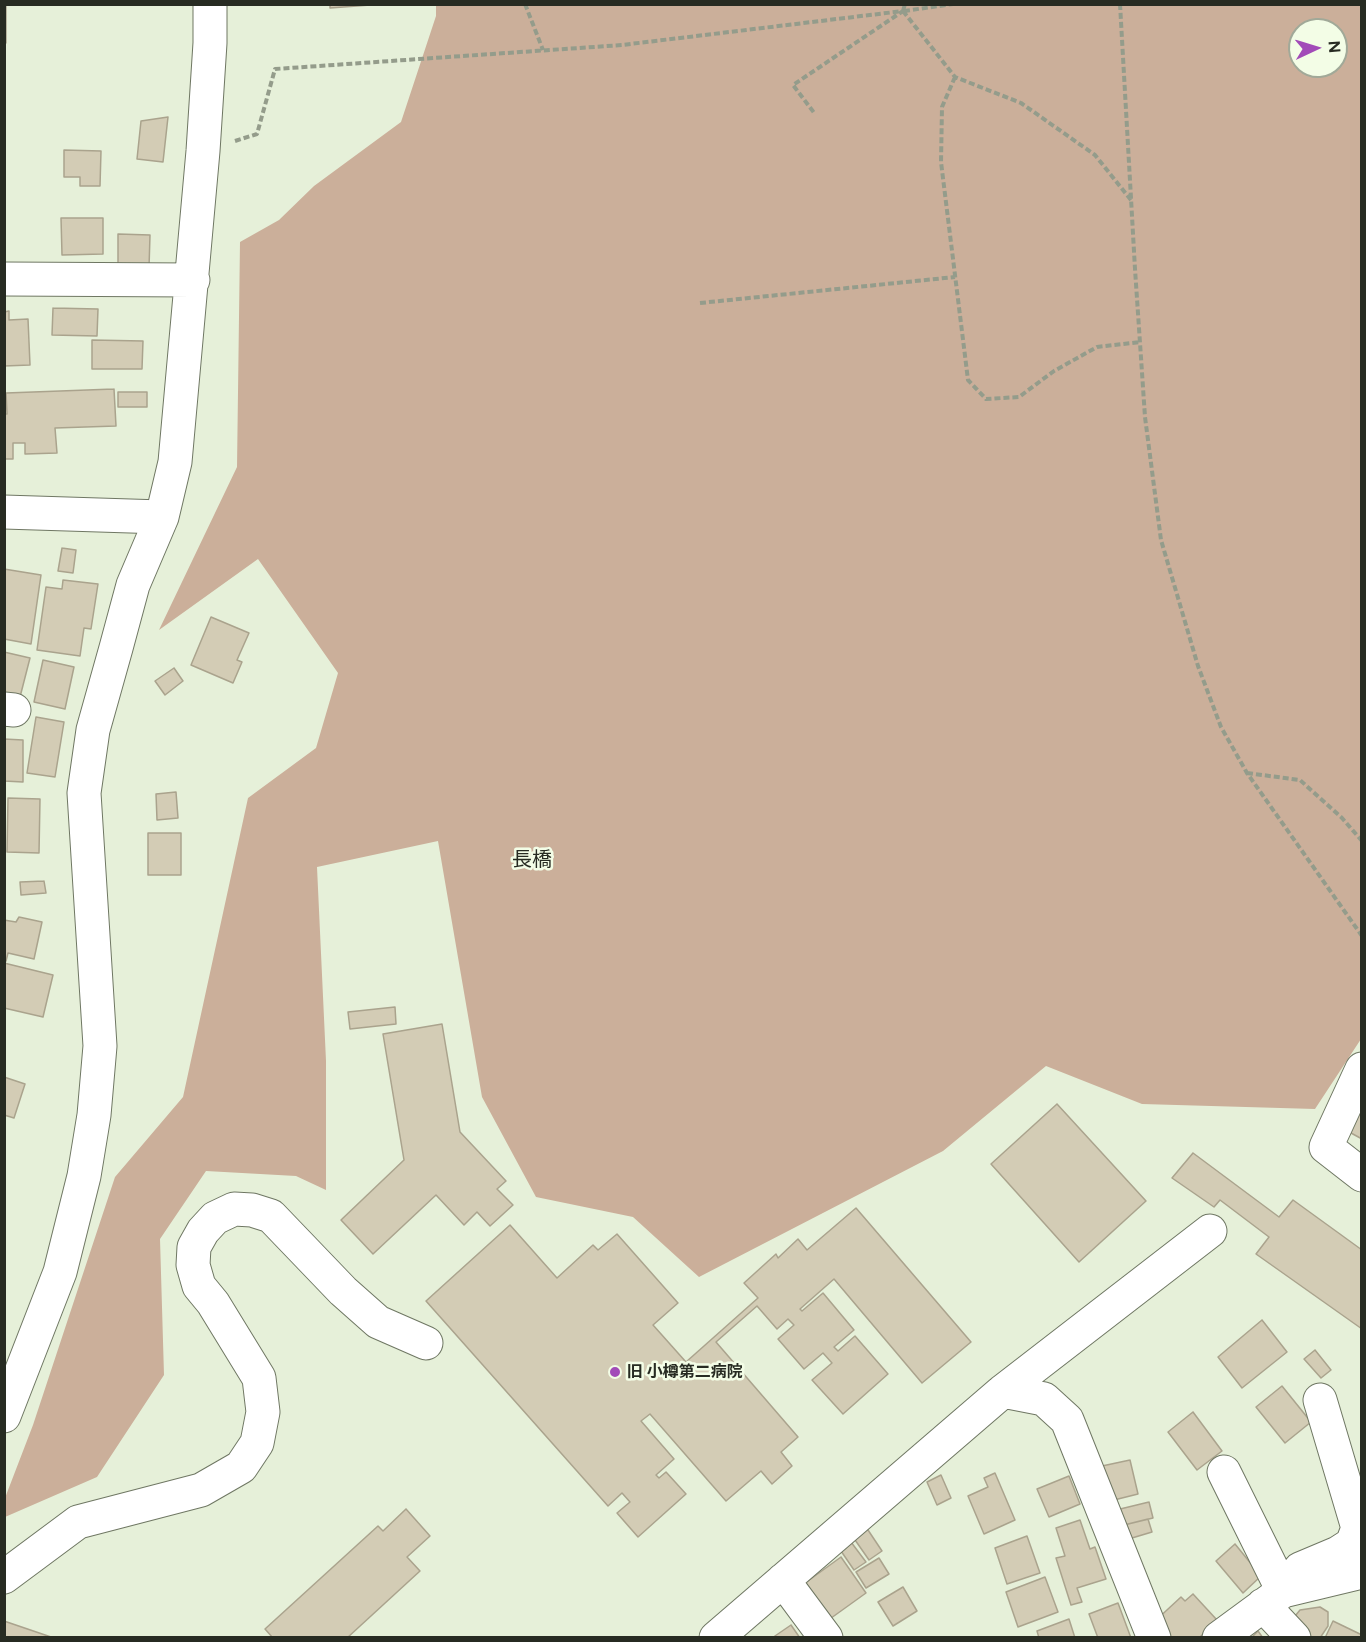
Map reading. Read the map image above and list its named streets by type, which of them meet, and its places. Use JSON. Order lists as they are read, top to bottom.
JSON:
{
  "districts": ["長橋"],
  "places": ["旧 小樽第二病院"],
  "north": "right"
}
